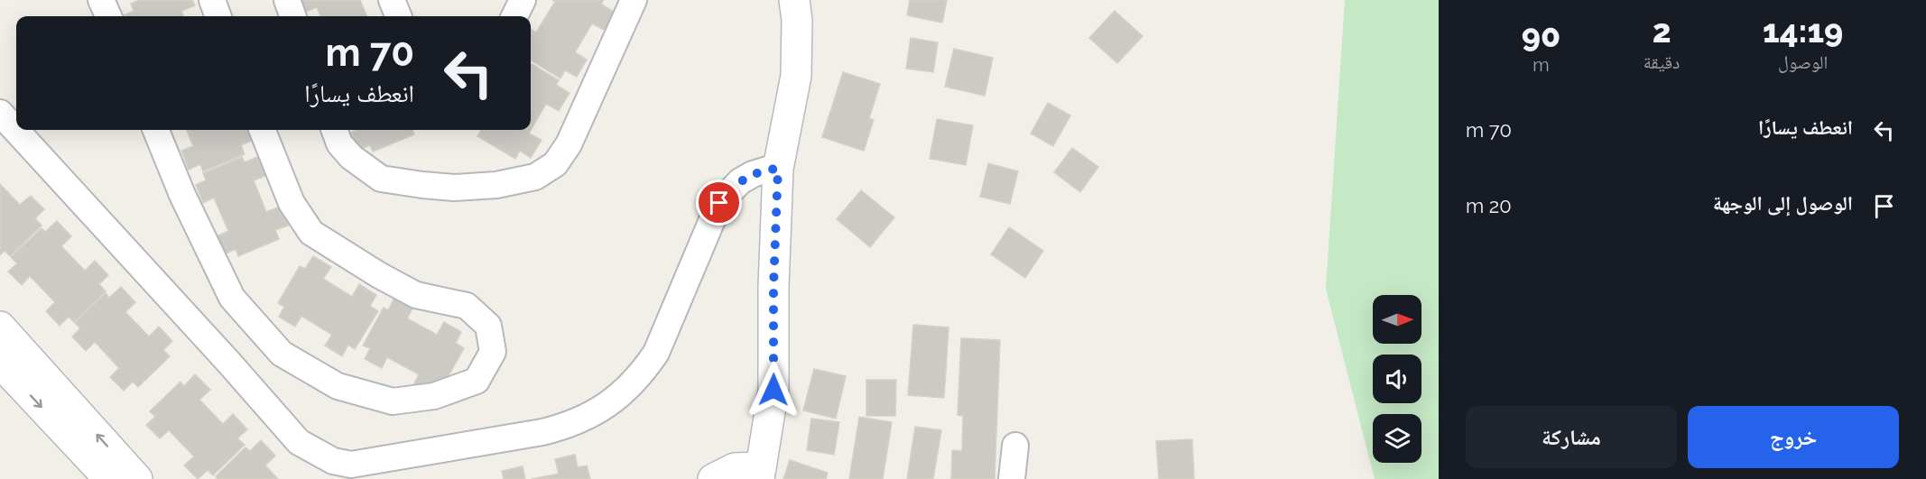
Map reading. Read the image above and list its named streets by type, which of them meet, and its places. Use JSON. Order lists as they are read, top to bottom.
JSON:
{
  "north": "right",
  "page": {
    "eta": [
      "14:19",
      "الوصول",
      "2",
      "دقيقة",
      "90",
      "m"
    ],
    "turn": ["70 m", "انعطف يسارًا"],
    "list": [
      {
        "name": "انعطف يسارًا",
        "value": "70 m"
      },
      {
        "name": "الوصول إلى الوجهة",
        "value": "20 m"
      }
    ],
    "buttons": ["خروج", "مشاركة"]
  }
}
